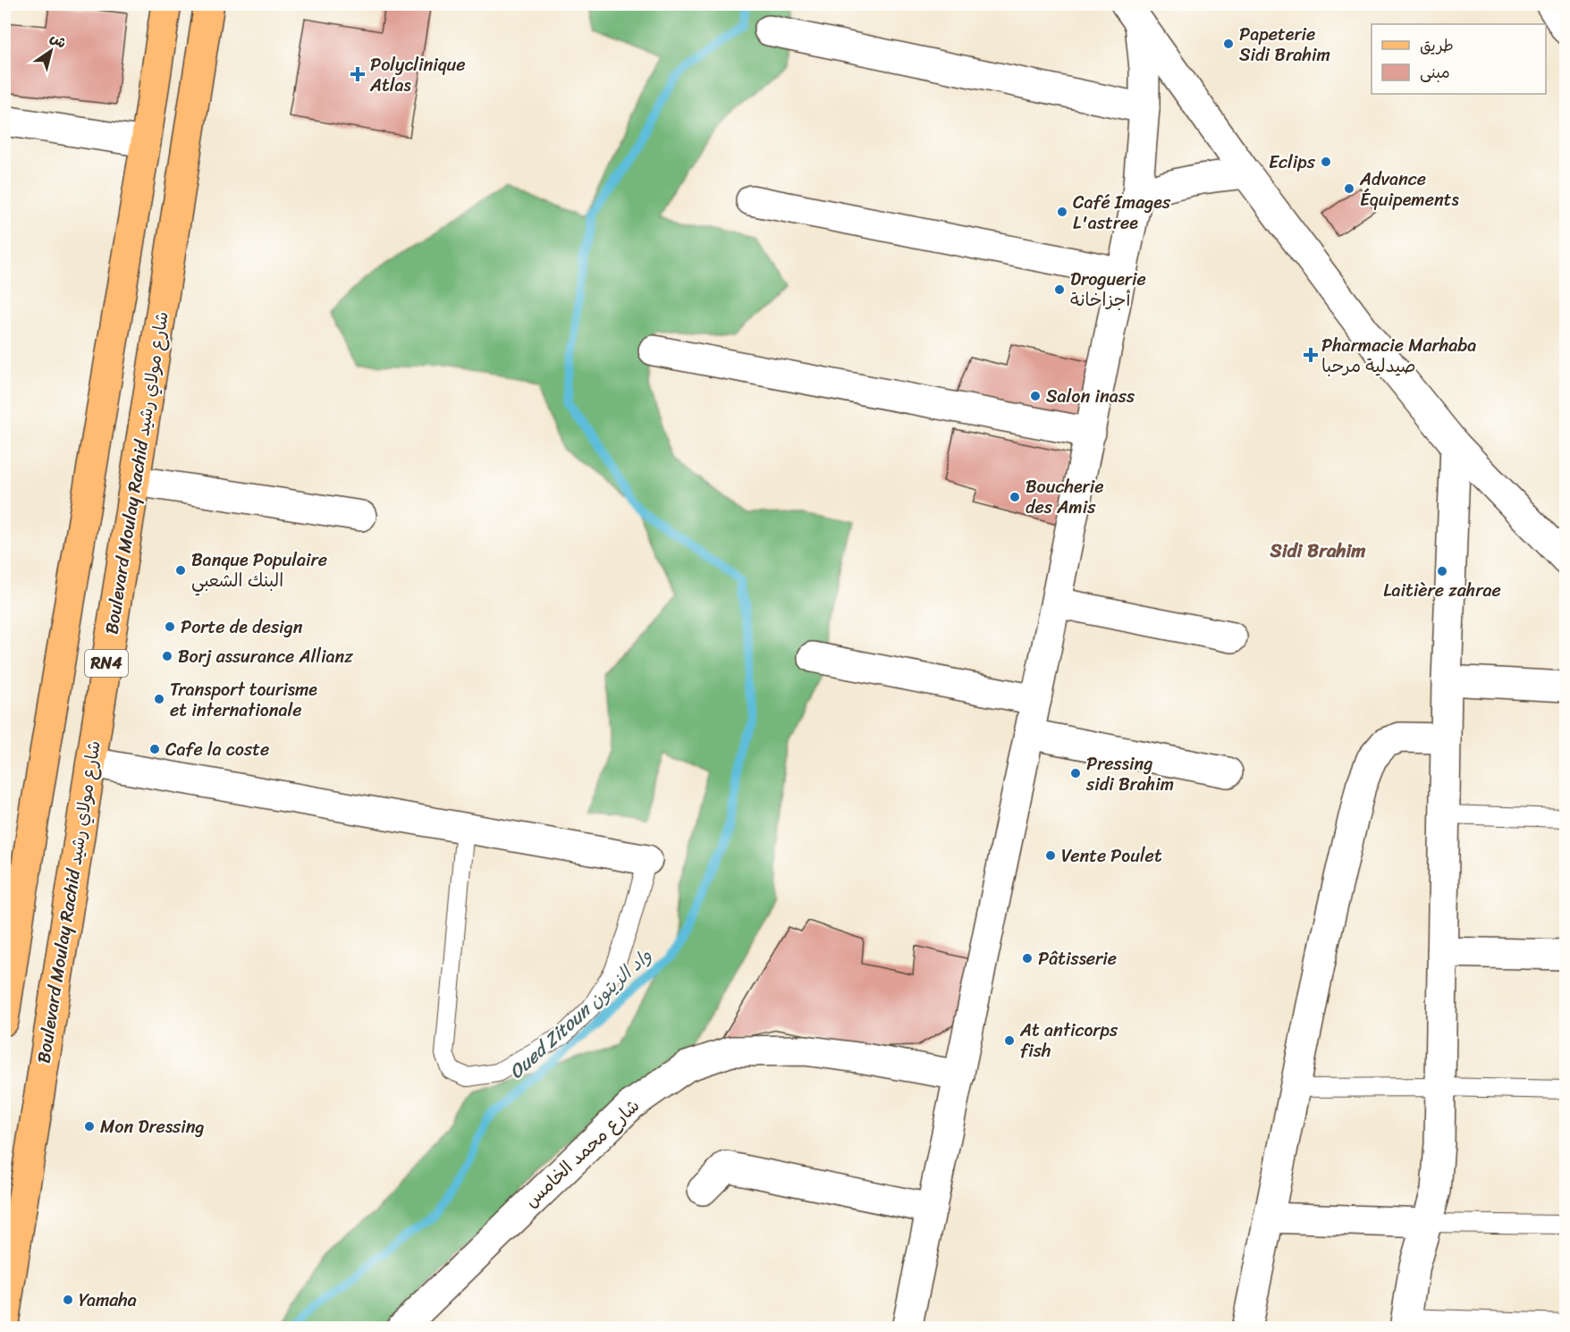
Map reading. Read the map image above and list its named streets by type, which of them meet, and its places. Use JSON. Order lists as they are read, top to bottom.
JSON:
{
  "streets": {
    "main road": ["Boulevard Moulay Rachid شارع مولاي رشيد", "RN4"],
    "street": ["شارع محمد الخامس"]
  },
  "districts": ["Sidi Brahim"],
  "water": ["Oued Zitoun واد الزيتون"],
  "places": {
    "other": [
      "Papeterie Sidi Brahim",
      "Eclips",
      "Advance Équipements",
      "Café Images L'astree",
      "Droguerie أجزاخانة",
      "Salon inass",
      "Boucherie des Amis",
      "Banque Populaire البنك الشعبي",
      "Laitière zahrae",
      "Porte de design",
      "Borj assurance Allianz",
      "Transport tourisme et internationale",
      "Cafe la coste",
      "Pressing sidi Brahim",
      "Vente Poulet",
      "Pâtisserie",
      "At anticorps fish",
      "Mon Dressing",
      "Yamaha"
    ],
    "health": ["Polyclinique Atlas", "Pharmacie Marhaba صيدلية مرحبا"]
  },
  "legend": ["طريق", "مبنى"],
  "north": "top right"
}
